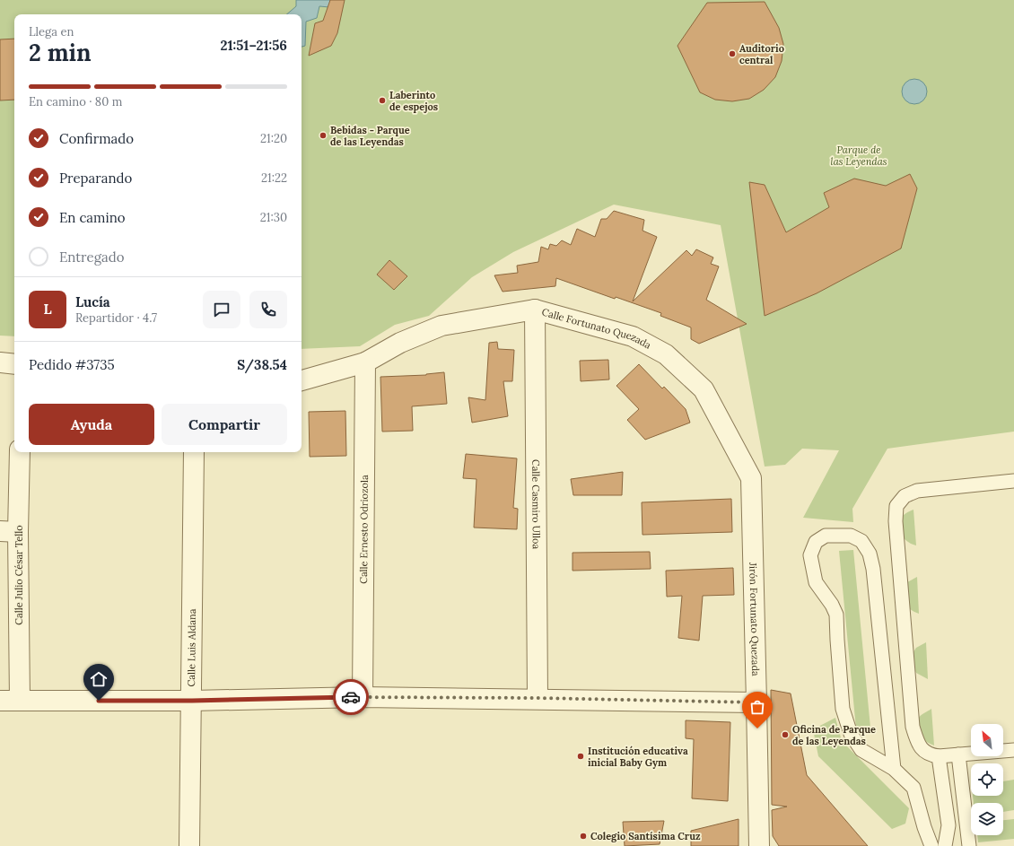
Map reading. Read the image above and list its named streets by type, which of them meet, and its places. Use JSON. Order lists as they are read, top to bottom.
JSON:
{
  "streets": {
    "street": [
      "Calle Fortunato Quezada",
      "Calle Casmiro Ulloa",
      "Calle Ernesto Odriozola",
      "Calle Julio César Tello",
      "Jirón Fortunato Quezada",
      "Calle Luis Aldana"
    ]
  },
  "crossings": [
    ["Calle Fortunato Quezada", "Calle Casmiro Ulloa"],
    ["Calle Fortunato Quezada", "Calle Ernesto Odriozola"],
    ["Calle Fortunato Quezada", "Jirón Fortunato Quezada"]
  ],
  "parks": ["Parque de las Leyendas"],
  "places": [
    "Auditorio central",
    "Laberinto de espejos",
    "Bebidas - Parque de las Leyendas",
    "Oficina de Parque de las Leyendas",
    "Institución educativa inicial Baby Gym",
    "Colegio Santísima Cruz"
  ],
  "north": "top left",
  "page": {
    "heading": ["2 min", "Llega en", "21:51–21:56"],
    "panel": [
      "Lucía",
      "Repartidor · 4.7",
      "Pedido #3735",
      "S/38.54"
    ],
    "bar": "En camino · 80 m",
    "list": [
      ["Confirmado", "21:20"],
      ["Preparando", "21:22"],
      ["En camino", "21:30"],
      "Entregado"
    ],
    "round": "L",
    "buttons": ["Ayuda", "Compartir"]
  }
}
